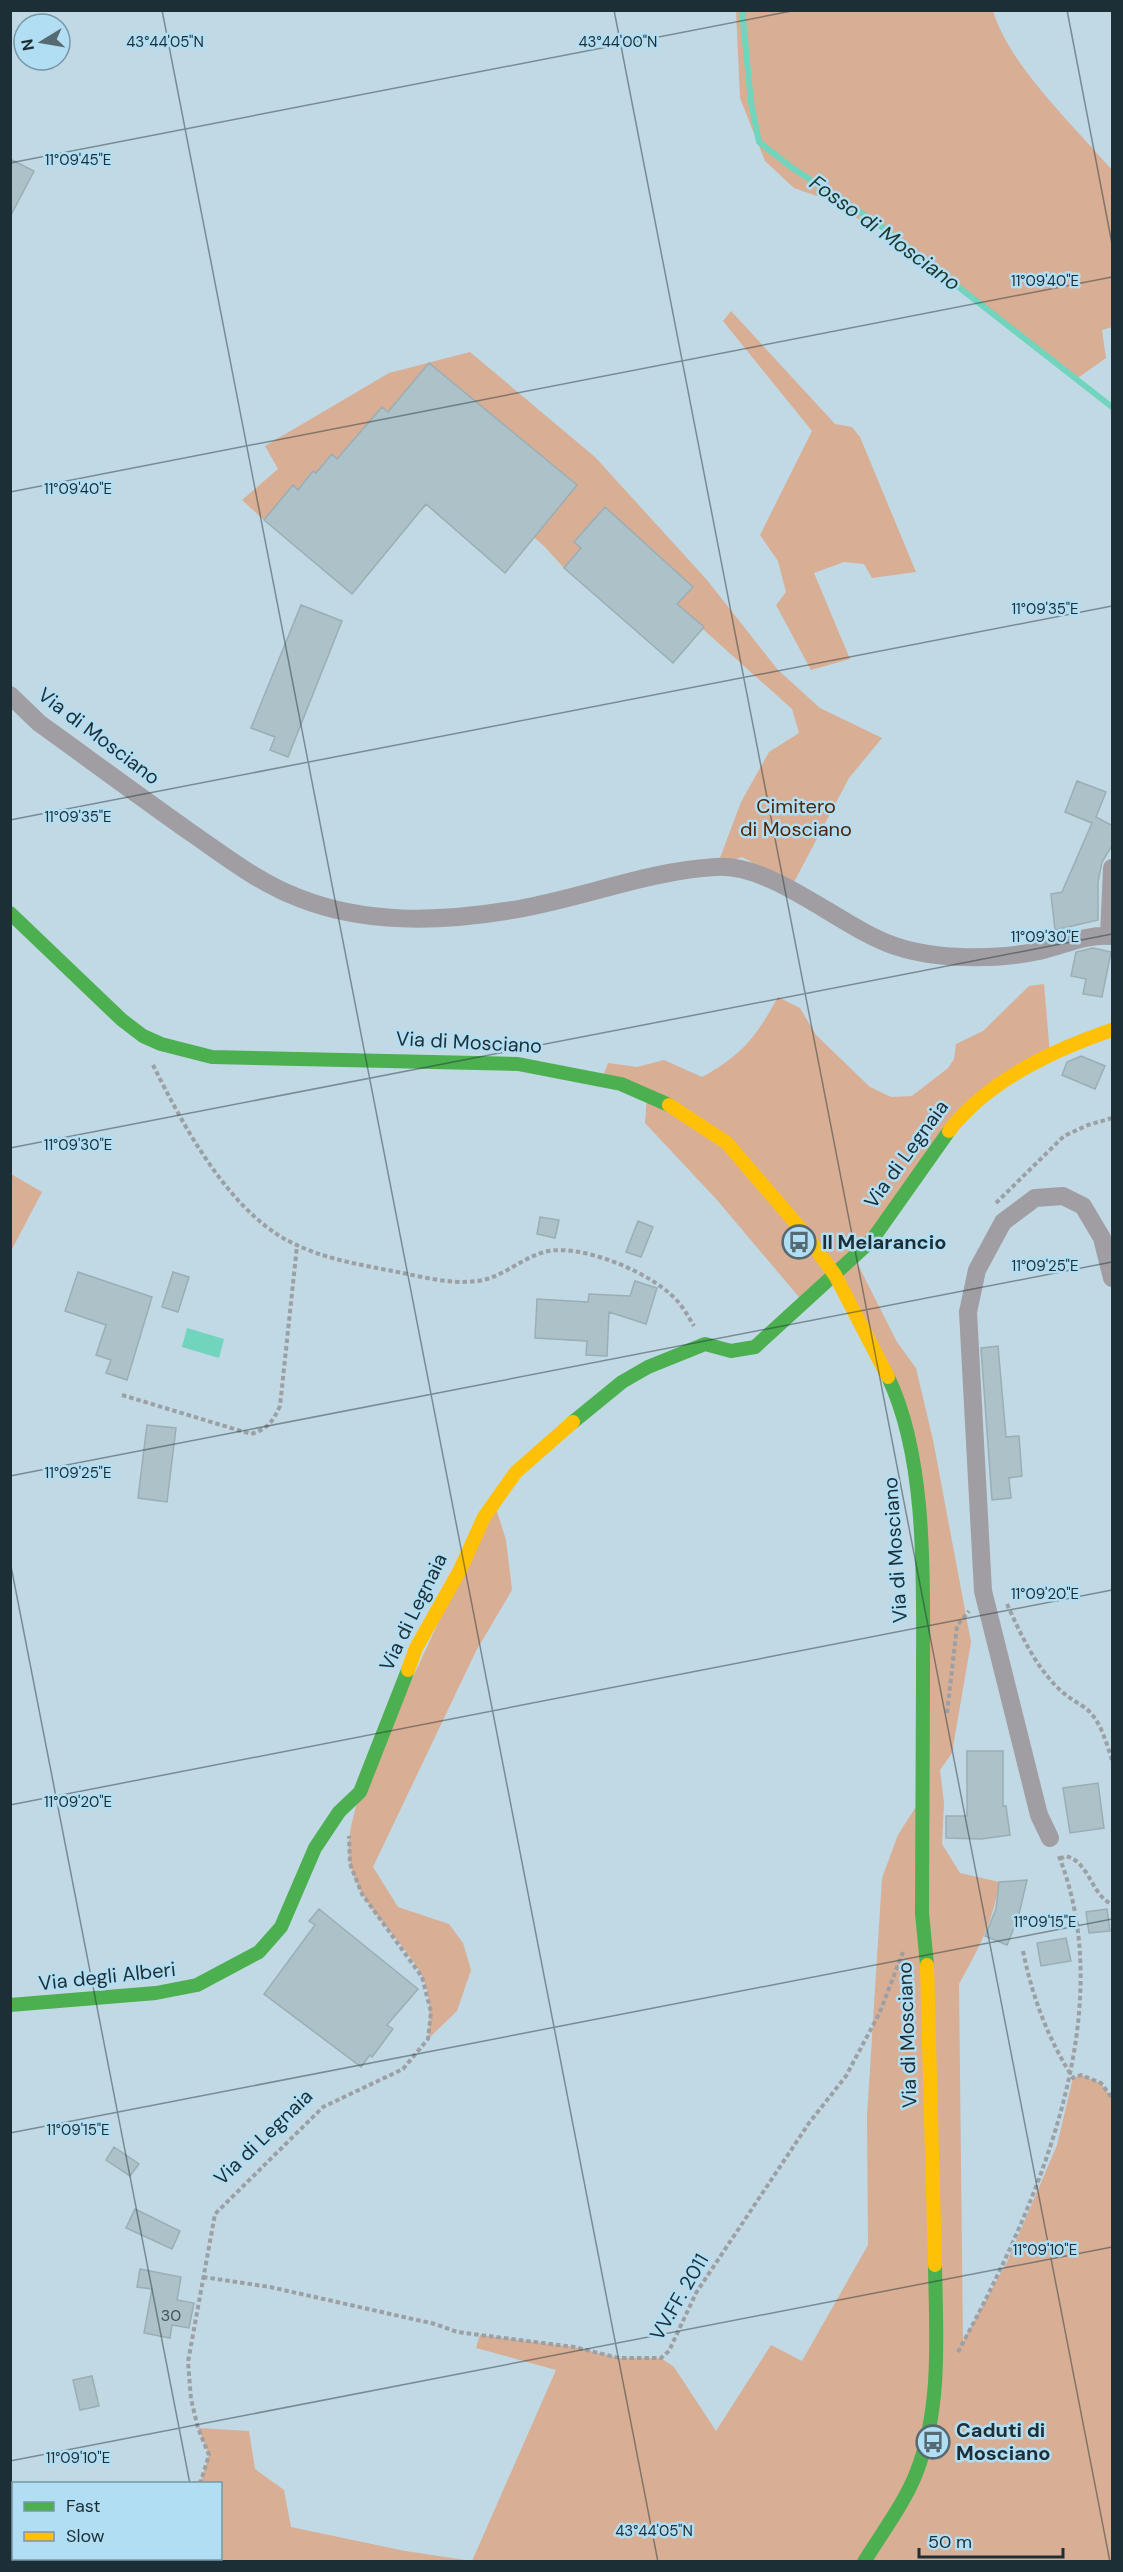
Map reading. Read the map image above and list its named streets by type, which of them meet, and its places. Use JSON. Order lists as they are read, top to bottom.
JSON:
{
  "streets": {
    "main road": ["Via di Mosciano", "Via di Legnaia", "Via degli Alberi"],
    "path": ["VV.FF. 2011"]
  },
  "crossings": [
    ["Via di Mosciano", "Via di Legnaia"],
    ["Via di Legnaia", "Via degli Alberi"],
    ["Via di Legnaia", "VV.FF. 2011"]
  ],
  "water": ["Fosso di Mosciano"],
  "parks": ["Cimitero di Mosciano"],
  "places": {
    "bus stop": ["Il Melarancio", "Caduti di Mosciano"]
  },
  "house_numbers": ["30"],
  "legend": ["Fast", "Slow"],
  "scale_bar": "50 m",
  "north": "left",
  "coordinates": [
    "43°44'05\"N",
    "43°44'00\"N",
    "11°09'45\"E",
    "11°09'40\"E",
    "11°09'35\"E",
    "11°09'30\"E",
    "11°09'25\"E",
    "11°09'20\"E",
    "11°09'15\"E",
    "11°09'10\"E"
  ]
}
